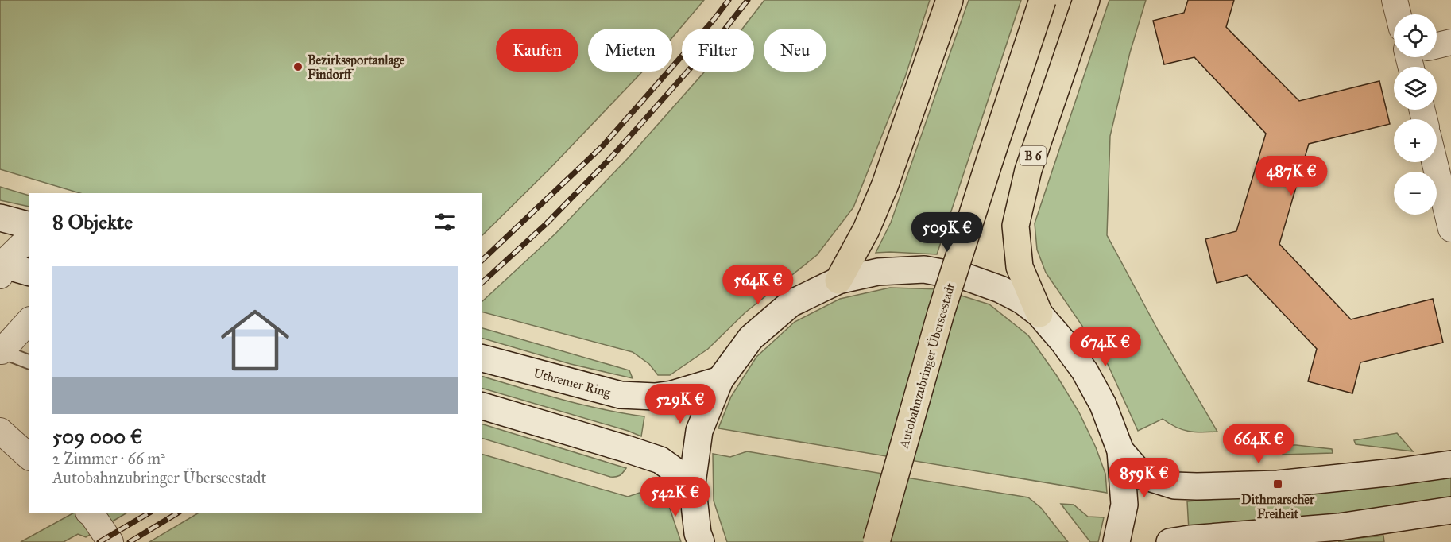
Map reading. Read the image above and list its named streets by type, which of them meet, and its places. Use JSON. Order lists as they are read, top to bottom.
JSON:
{
  "streets": {
    "highway": ["B 6", "Autobahnzubringer Überseestadt"],
    "main road": ["Utbremer Ring"]
  },
  "places": {
    "other": ["Bezirkssportanlage Findorff"],
    "transit": ["Dithmarscher Freiheit"]
  },
  "page": {
    "map_buttons": ["+", "−"],
    "chip": [
      "Kaufen",
      "Mieten",
      "Filter",
      "Neu"
    ],
    "price": [
      "487K €",
      "509K €",
      "564K €",
      "674K €",
      "529K €",
      "664K €",
      "859K €",
      "542K €"
    ],
    "heading": "8 Objekte",
    "list": [
      {
        "name": "509 000 €",
        "note": "2 Zimmer · 66 m² · Autobahnzubringer Überseestadt"
      }
    ]
  }
}
